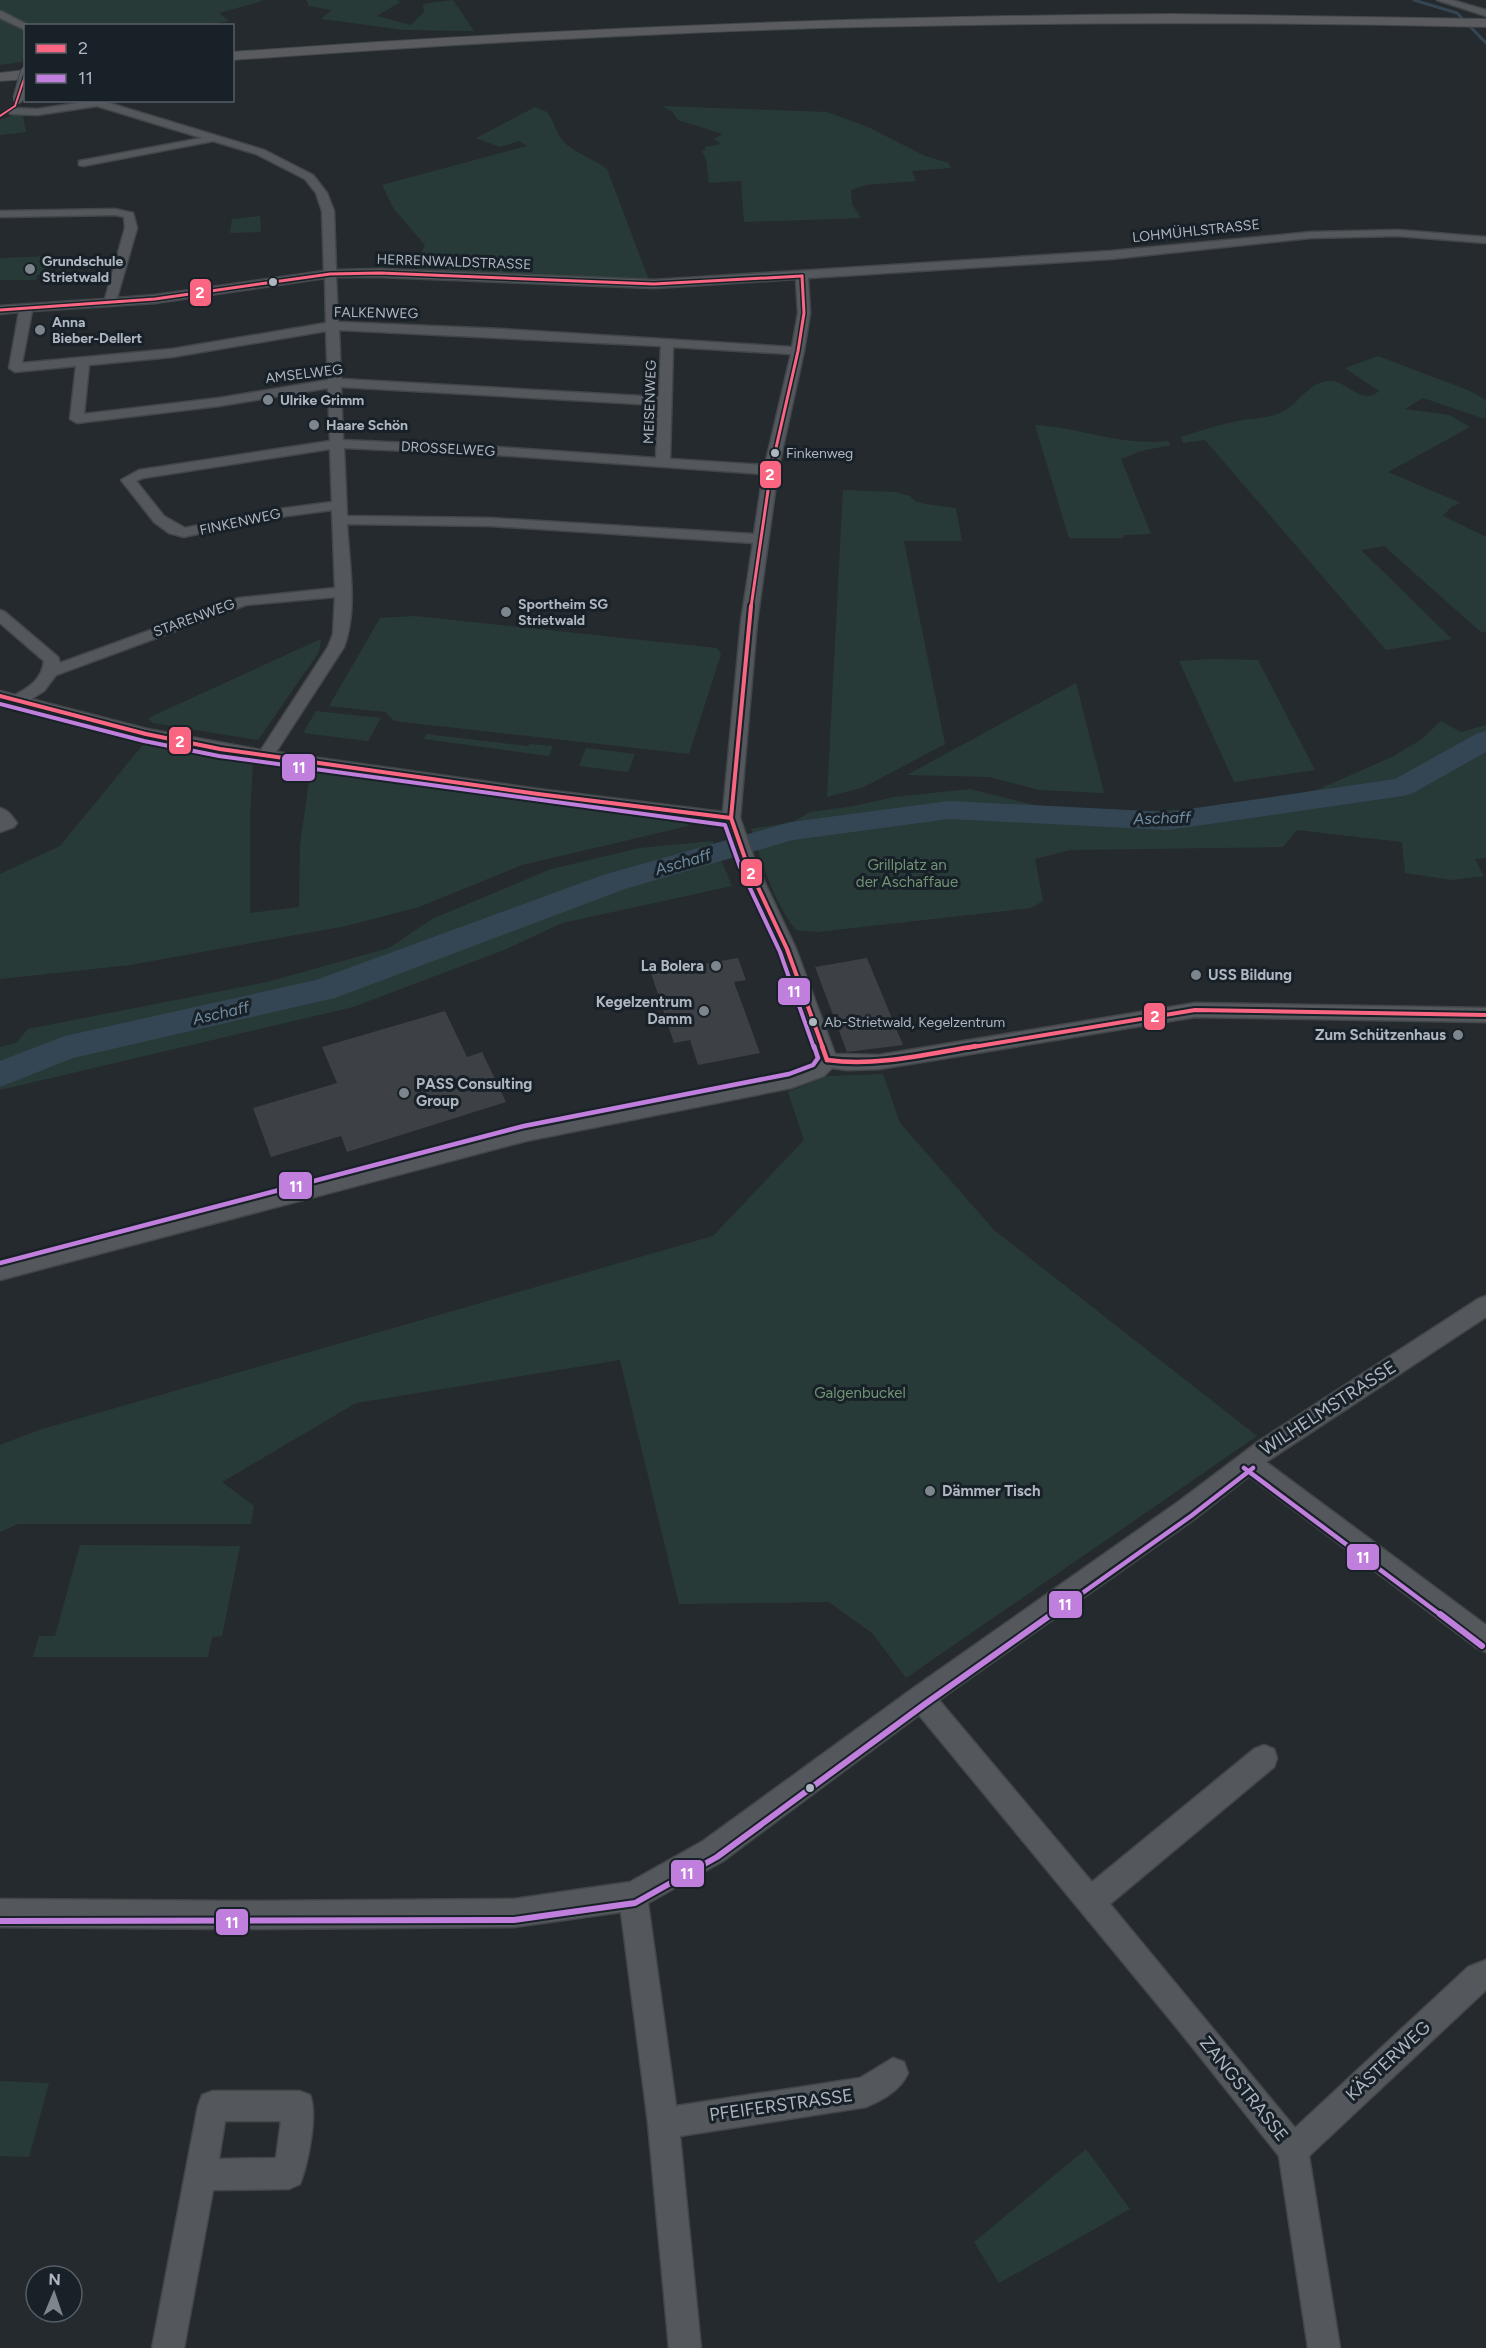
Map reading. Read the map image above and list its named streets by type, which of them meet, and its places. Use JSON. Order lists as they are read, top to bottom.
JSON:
{
  "streets": {
    "street": [
      "LOHMÜHLSTRASSE",
      "HERRENWALDSTRASSE",
      "FALKENWEG",
      "AMSELWEG",
      "MEISENWEG",
      "DROSSELWEG",
      "FINKENWEG",
      "STARENWEG",
      "WILHELMSTRASSE",
      "KÄSTERWEG",
      "ZANGSTRASSE",
      "PFEIFERSTRASSE"
    ]
  },
  "crossings": [
    ["LOHMÜHLSTRASSE", "HERRENWALDSTRASSE"],
    ["HERRENWALDSTRASSE", "FALKENWEG"],
    ["FALKENWEG", "AMSELWEG"],
    ["FALKENWEG", "MEISENWEG"],
    ["AMSELWEG", "MEISENWEG"],
    ["MEISENWEG", "DROSSELWEG"],
    ["DROSSELWEG", "FINKENWEG"],
    ["WILHELMSTRASSE", "ZANGSTRASSE"],
    ["KÄSTERWEG", "ZANGSTRASSE"]
  ],
  "water": ["Aschaff"],
  "parks": ["Grillplatz an der Aschaffaue", "Galgenbuckel"],
  "places": [
    "Grundschule Strietwald",
    "Anna Bieber-Dellert",
    "Ulrike Grimm",
    "Haare Schön",
    "Finkenweg",
    "Sportheim SG Strietwald",
    "La Bolera",
    "USS Bildung",
    "Kegelzentrum Damm",
    "Ab-Strietwald, Kegelzentrum",
    "Zum Schützenhaus",
    "PASS Consulting Group",
    "Dämmer Tisch"
  ],
  "lines": ["transit line 2", "transit line 11"],
  "legend": ["2", "11"],
  "north": "top"
}
